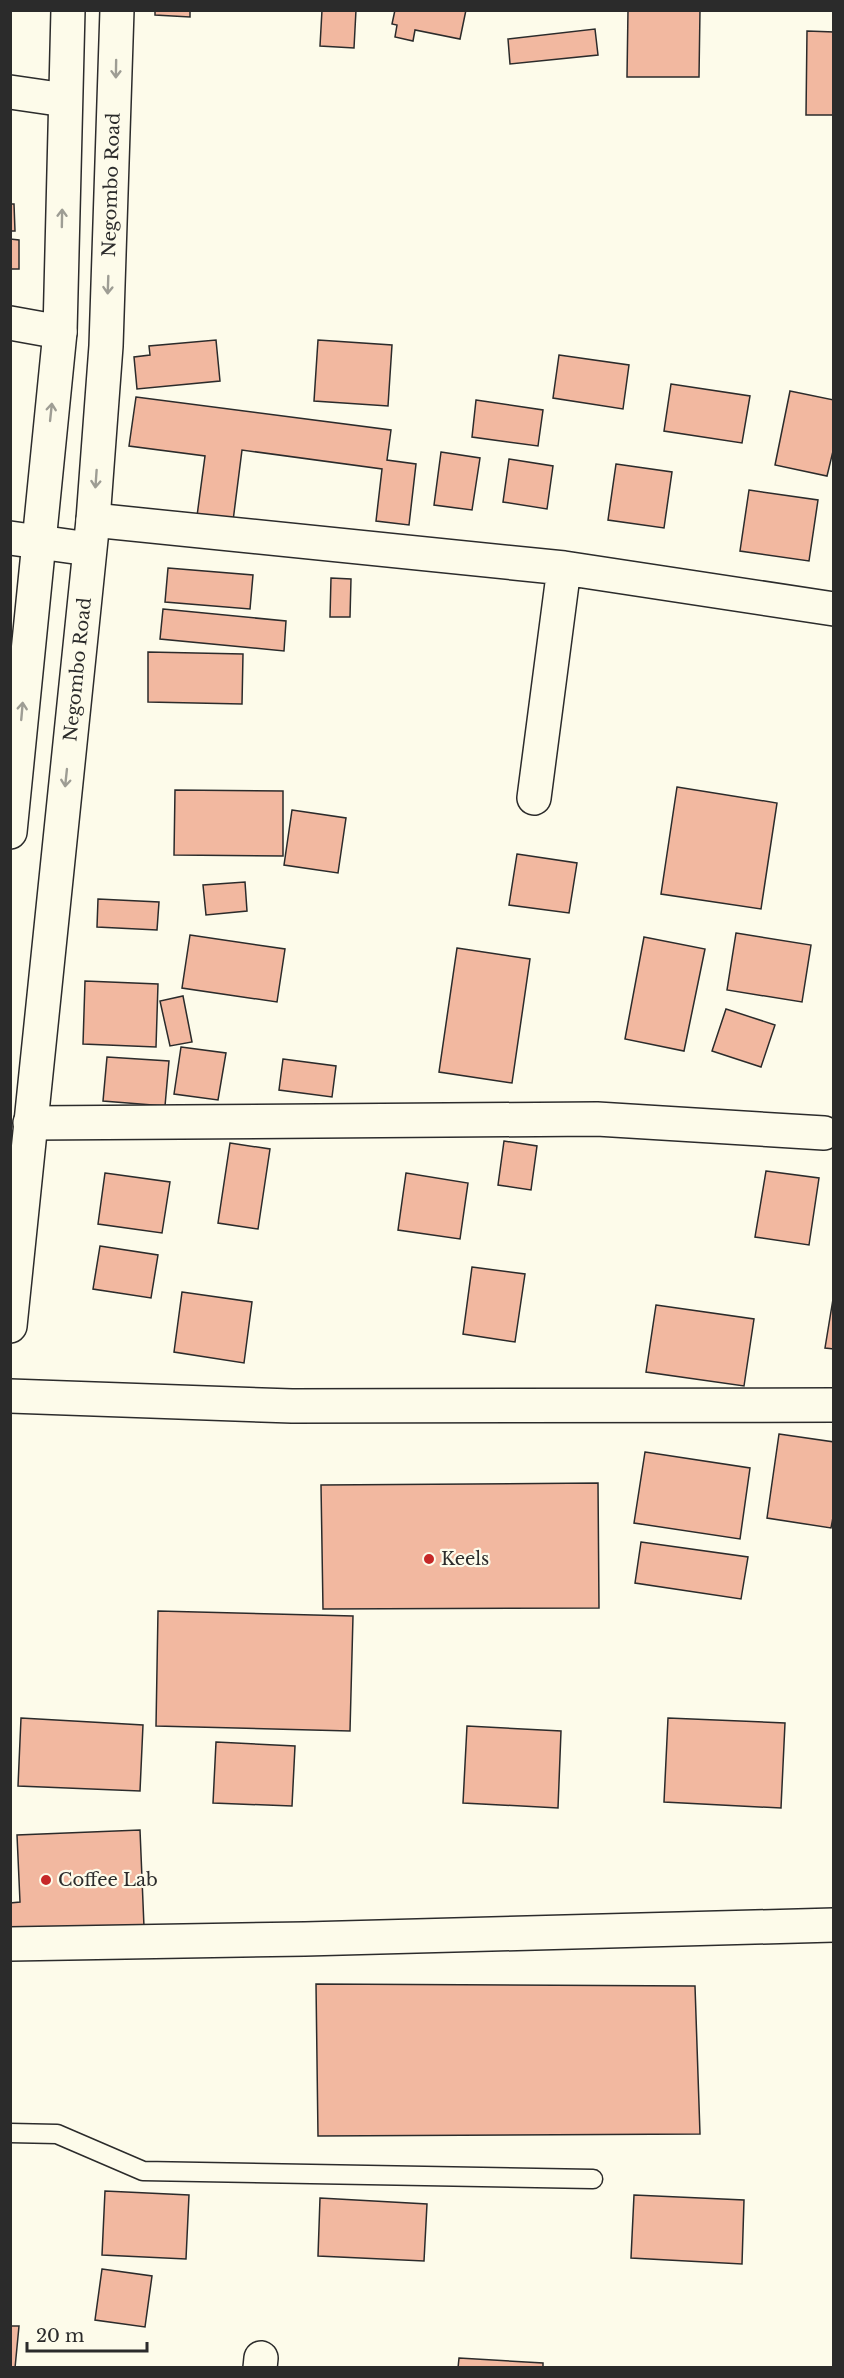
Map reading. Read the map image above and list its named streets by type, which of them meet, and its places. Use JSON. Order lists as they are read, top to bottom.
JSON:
{
  "streets": {
    "main road": ["Negombo Road"]
  },
  "places": ["Keels", "Coffee Lab"],
  "scale_bar": "20 m"
}
